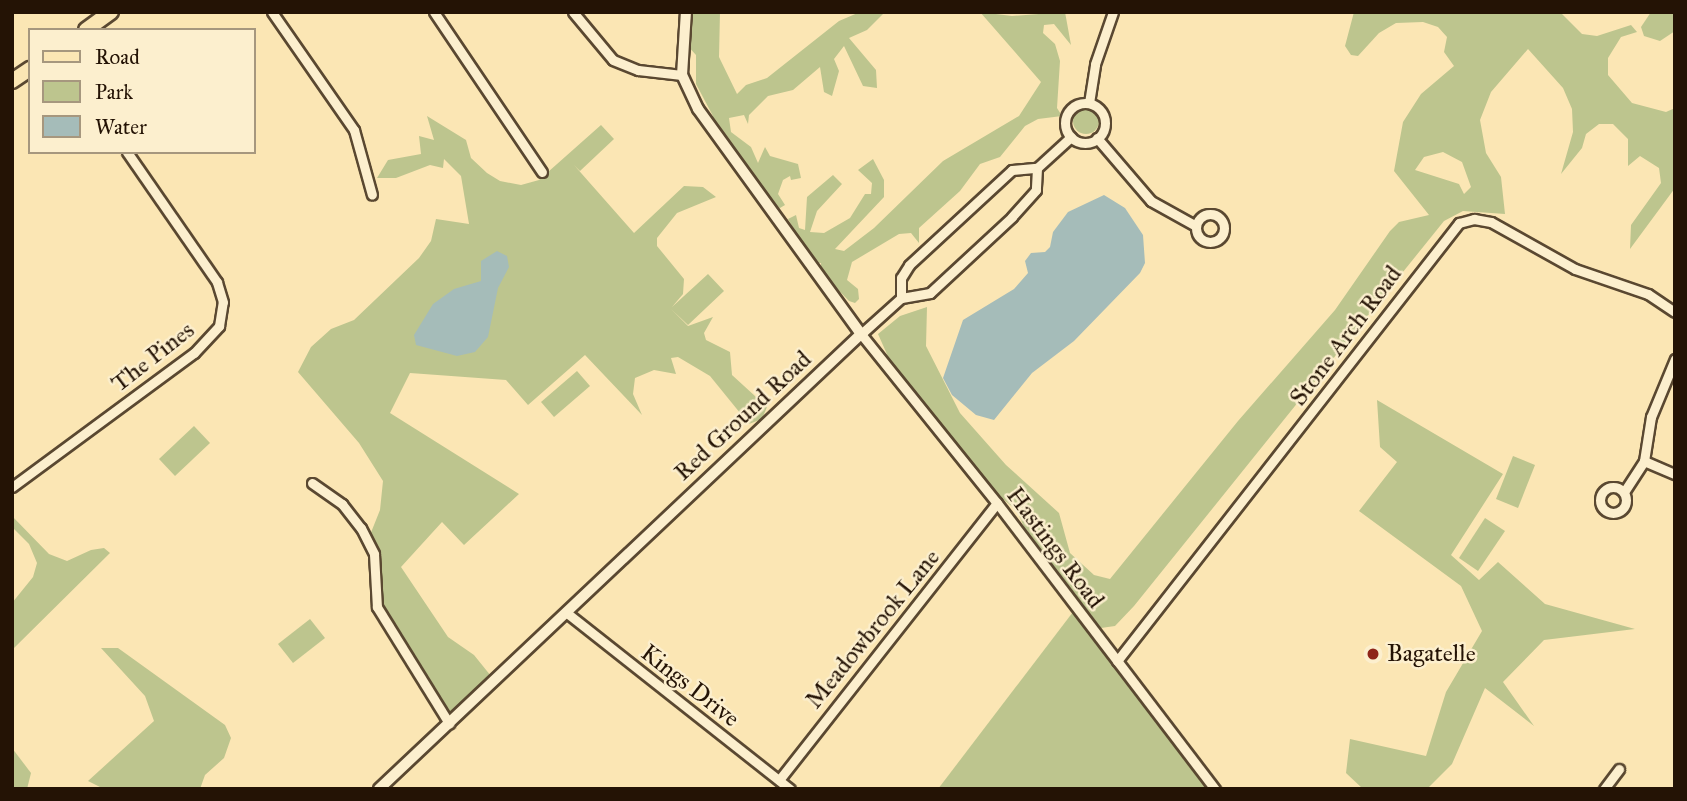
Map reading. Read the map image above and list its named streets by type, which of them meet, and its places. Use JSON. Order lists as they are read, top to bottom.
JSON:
{
  "streets": {
    "street": [
      "Stone Arch Road",
      "The Pines",
      "Red Ground Road",
      "Hastings Road",
      "Meadowbrook Lane",
      "Kings Drive"
    ]
  },
  "crossings": [
    ["Stone Arch Road", "Hastings Road"],
    ["Red Ground Road", "Hastings Road"],
    ["Red Ground Road", "Kings Drive"],
    ["Hastings Road", "Meadowbrook Lane"],
    ["Meadowbrook Lane", "Kings Drive"]
  ],
  "places": ["Bagatelle"],
  "legend": ["Road", "Park", "Water"]
}
